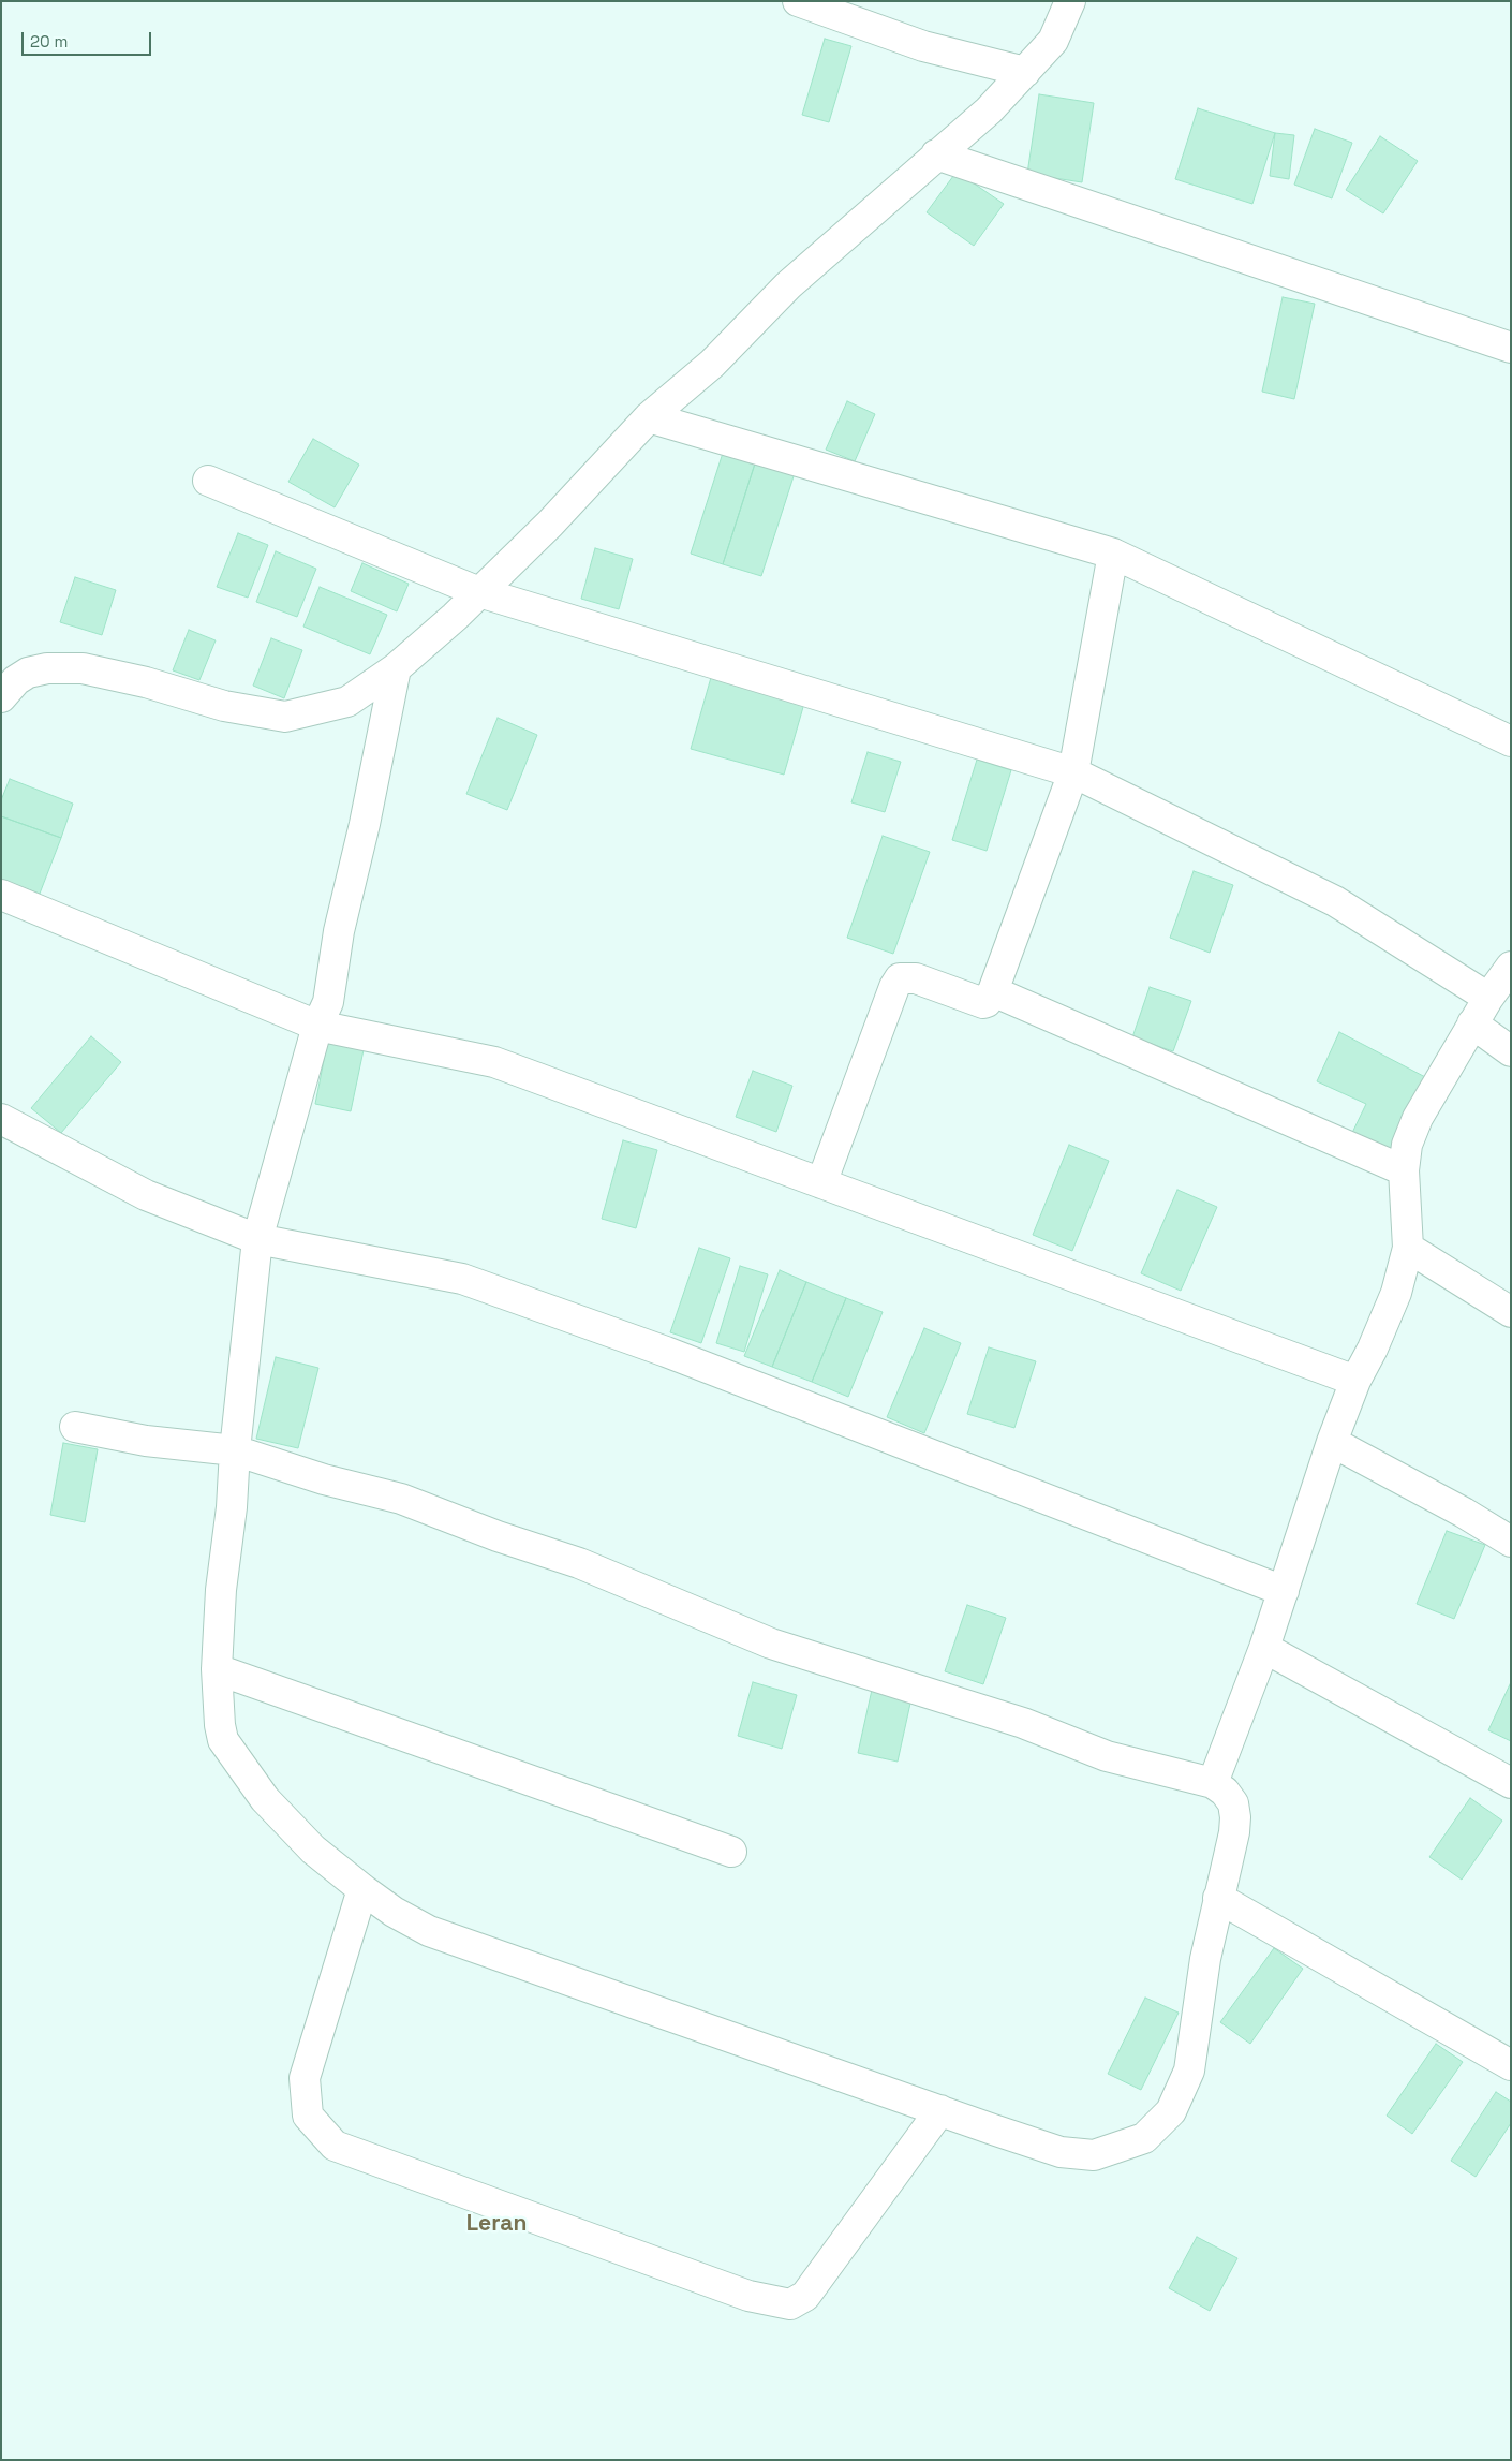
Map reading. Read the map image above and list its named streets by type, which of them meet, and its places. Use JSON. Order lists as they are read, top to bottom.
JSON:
{
  "districts": ["Leran"],
  "scale_bar": "20 m"
}
